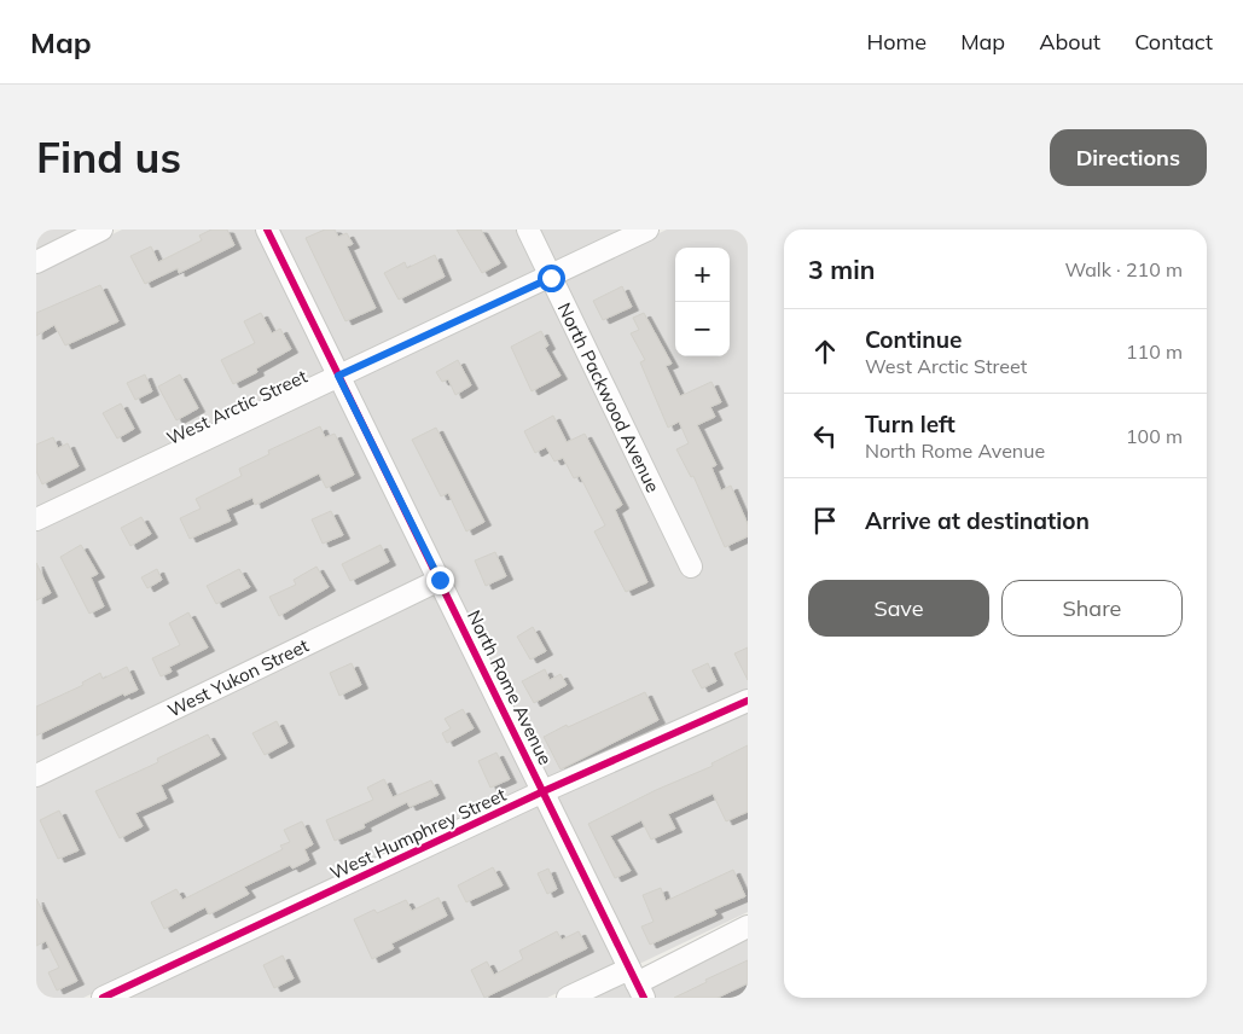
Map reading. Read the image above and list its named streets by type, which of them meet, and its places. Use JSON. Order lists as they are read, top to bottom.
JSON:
{
  "streets": {
    "street": [
      "North Packwood Avenue",
      "West Arctic Street",
      "West Yukon Street",
      "North Rome Avenue",
      "West Humphrey Street"
    ]
  },
  "crossings": [
    ["North Packwood Avenue", "West Arctic Street"],
    ["West Arctic Street", "North Rome Avenue"],
    ["West Yukon Street", "North Rome Avenue"],
    ["North Rome Avenue", "West Humphrey Street"]
  ],
  "page": {
    "header": "Map",
    "nav": [
      "Home",
      "Map",
      "About",
      "Contact"
    ],
    "buttons": [
      "Directions",
      ["Save", "Share"]
    ],
    "title": "Find us",
    "heading": ["3 min", "Walk · 210 m"],
    "map_buttons": ["+", "−"],
    "list": [
      ["Continue", "West Arctic Street", "110 m"],
      ["Turn left", "North Rome Avenue", "100 m"],
      "Arrive at destination"
    ]
  }
}
